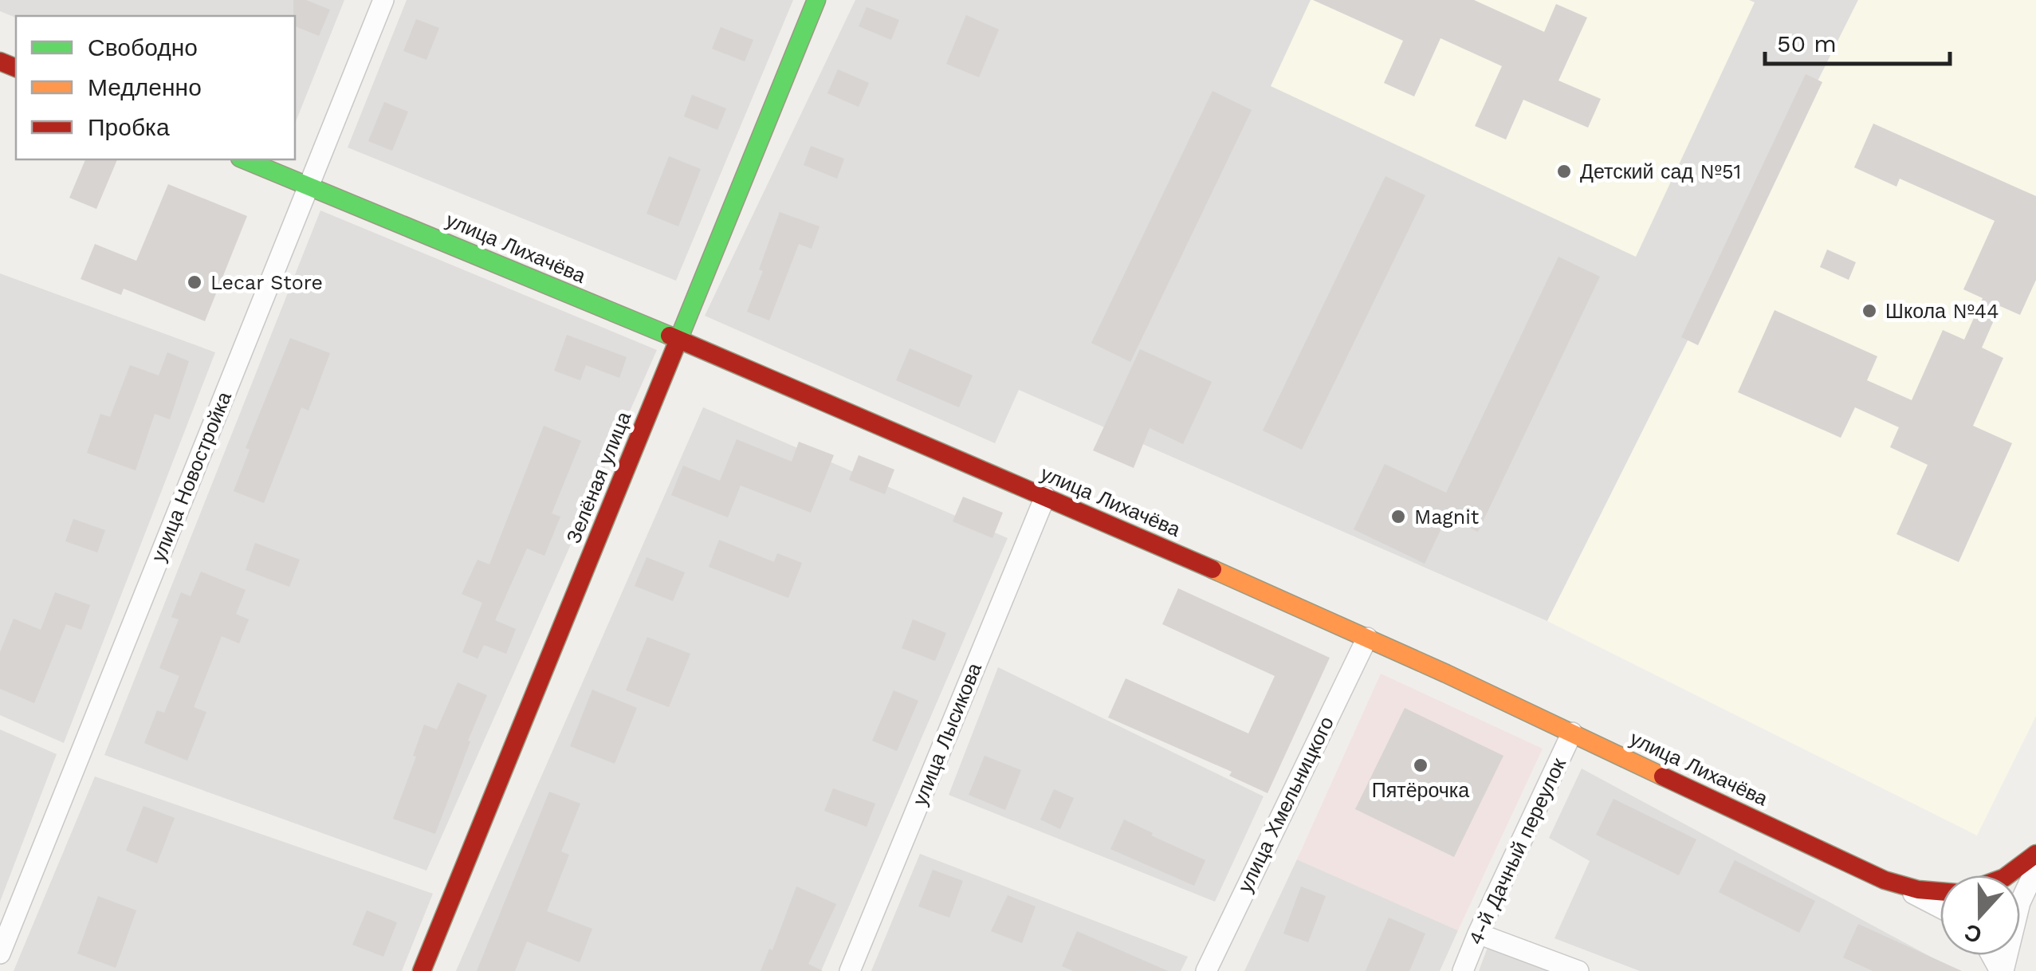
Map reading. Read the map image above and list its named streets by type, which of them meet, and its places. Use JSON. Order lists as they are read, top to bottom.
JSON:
{
  "streets": {
    "main road": ["улица Лихачёва", "Зелёная улица"],
    "street": [
      "улица Новостройка",
      "улица Лысикова",
      "улица Хмельницкого",
      "4-й Дачный переулок"
    ]
  },
  "crossings": [
    ["улица Лихачёва", "улица Новостройка"],
    ["улица Лихачёва", "Зелёная улица"],
    ["улица Лихачёва", "улица Лысикова"],
    ["улица Лихачёва", "улица Хмельницкого"],
    ["улица Лихачёва", "4-й Дачный переулок"]
  ],
  "places": [
    "Детский сад №51",
    "Lecar Store",
    "Школа №44",
    "Magnit",
    "Пятёрочка"
  ],
  "legend": ["Свободно", "Медленно", "Пробка"],
  "scale_bar": "50 m",
  "north": "bottom"
}
